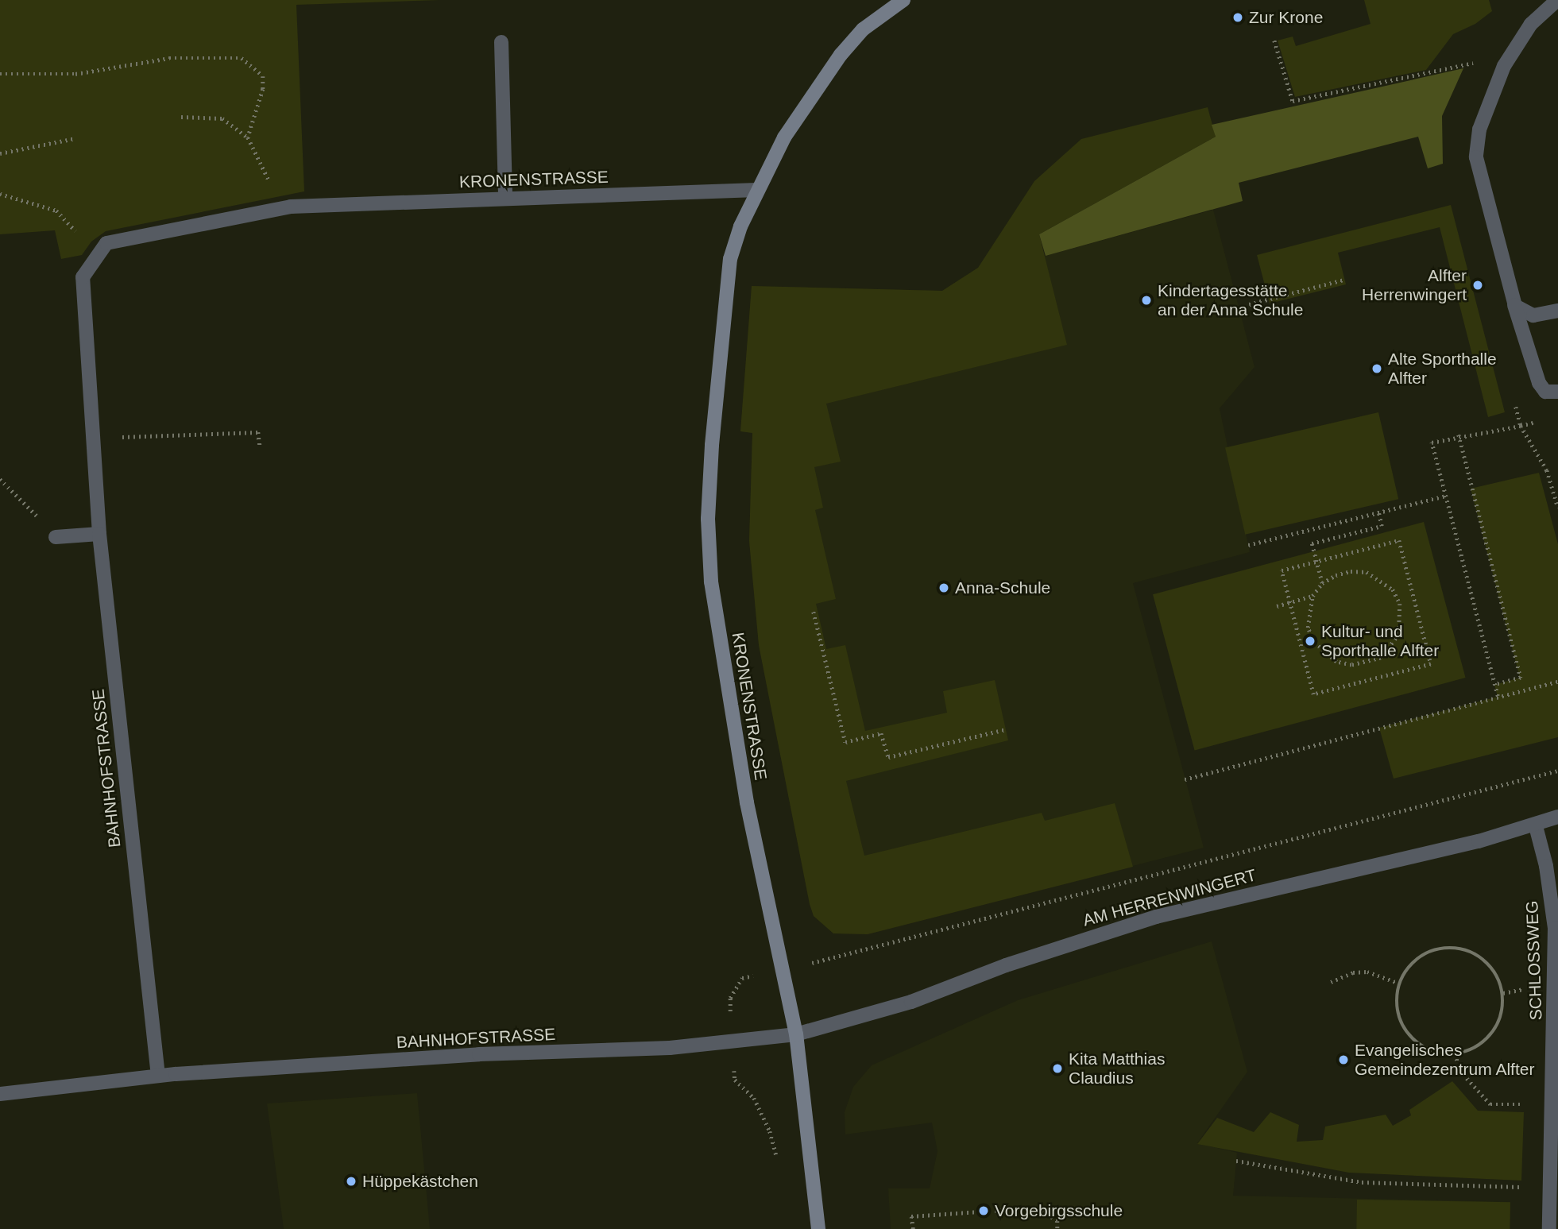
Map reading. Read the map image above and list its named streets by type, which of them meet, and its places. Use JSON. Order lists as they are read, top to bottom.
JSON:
{
  "streets": {
    "street": [
      "KRONENSTRASSE",
      "BAHNHOFSTRASSE",
      "AM HERRENWINGERT",
      "SCHLOSSWEG"
    ]
  },
  "crossings": [
    ["KRONENSTRASSE", "BAHNHOFSTRASSE"],
    ["KRONENSTRASSE", "AM HERRENWINGERT"],
    ["BAHNHOFSTRASSE", "AM HERRENWINGERT"],
    ["AM HERRENWINGERT", "SCHLOSSWEG"]
  ],
  "places": [
    "Zur Krone",
    "Alfter Herrenwingert",
    "Kindertagesstätte an der Anna Schule",
    "Alte Sporthalle Alfter",
    "Anna-Schule",
    "Kultur- und Sporthalle Alfter",
    "Evangelisches Gemeindezentrum Alfter",
    "Kita Matthias Claudius",
    "Hüppekästchen",
    "Vorgebirgsschule"
  ]
}
